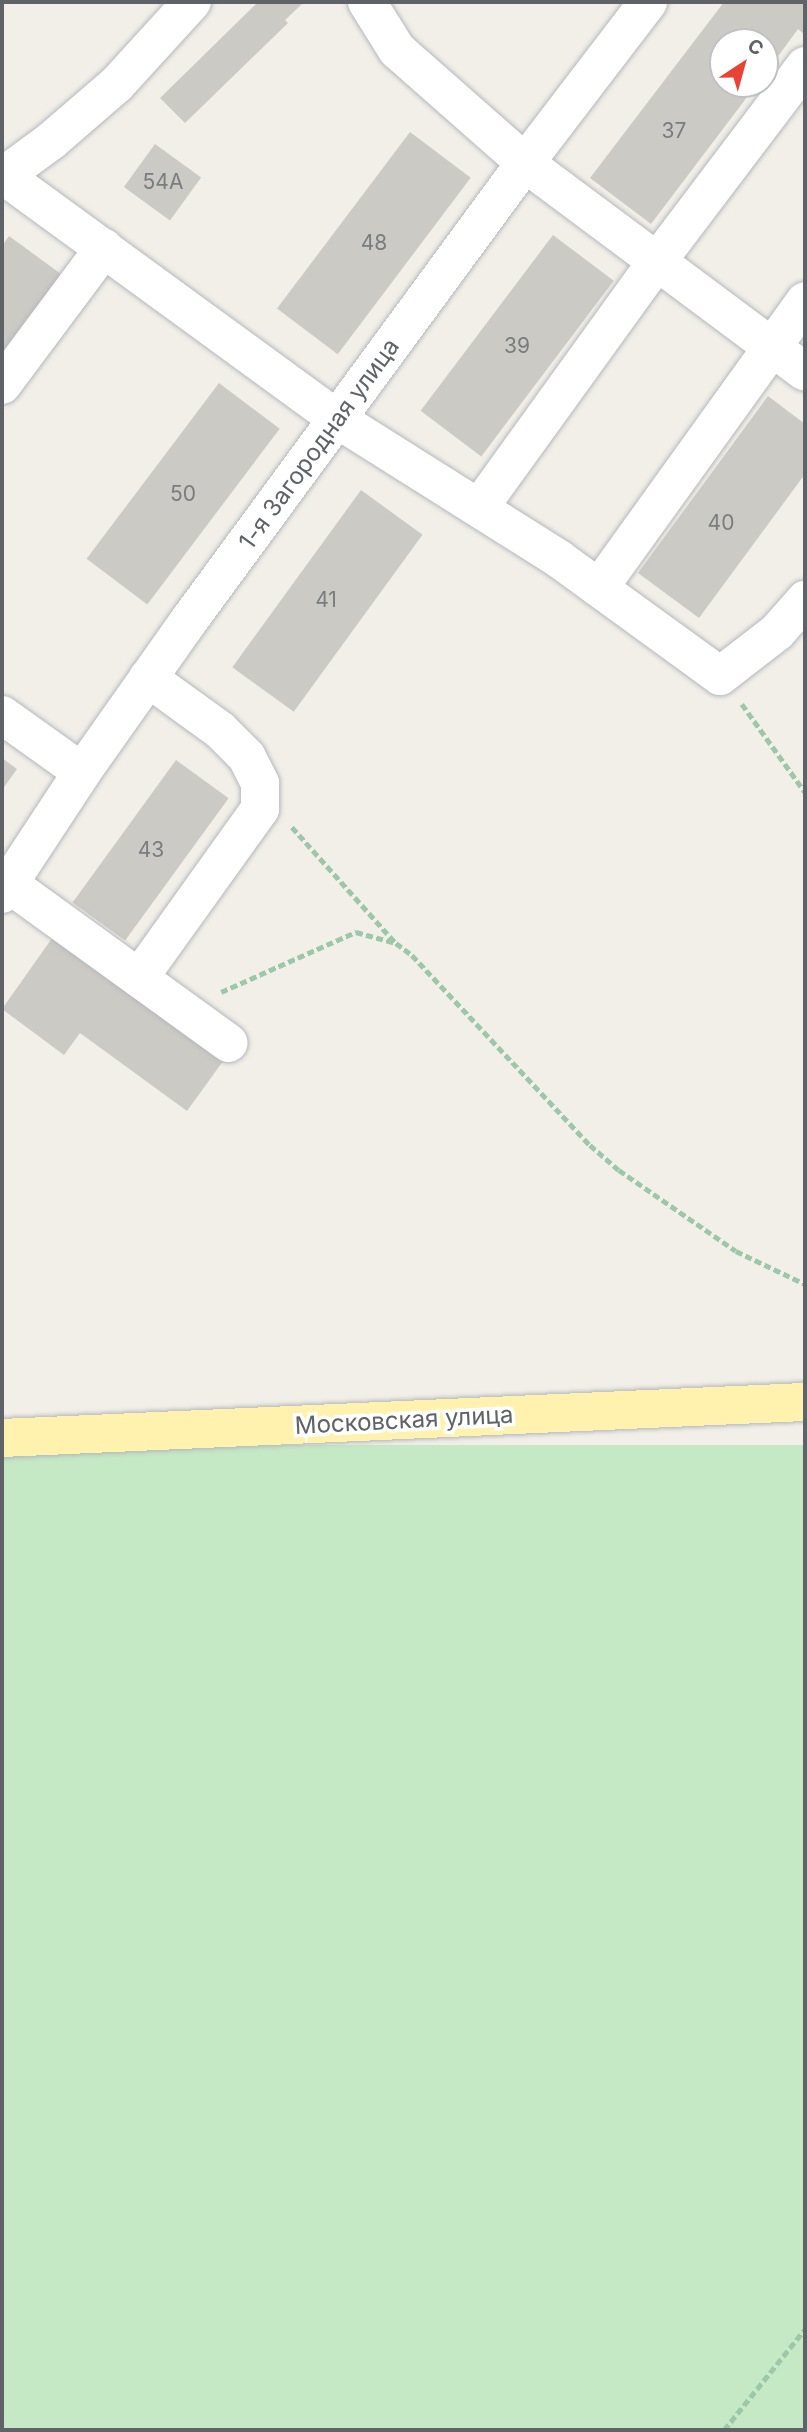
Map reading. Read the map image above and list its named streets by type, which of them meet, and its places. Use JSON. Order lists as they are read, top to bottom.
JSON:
{
  "streets": {
    "main road": ["Московская улица"],
    "street": ["1-я Загородная улица"]
  },
  "house_numbers": [
    "37",
    "54А",
    "48",
    "39",
    "50",
    "40",
    "41",
    "43"
  ],
  "north": "top right"
}
